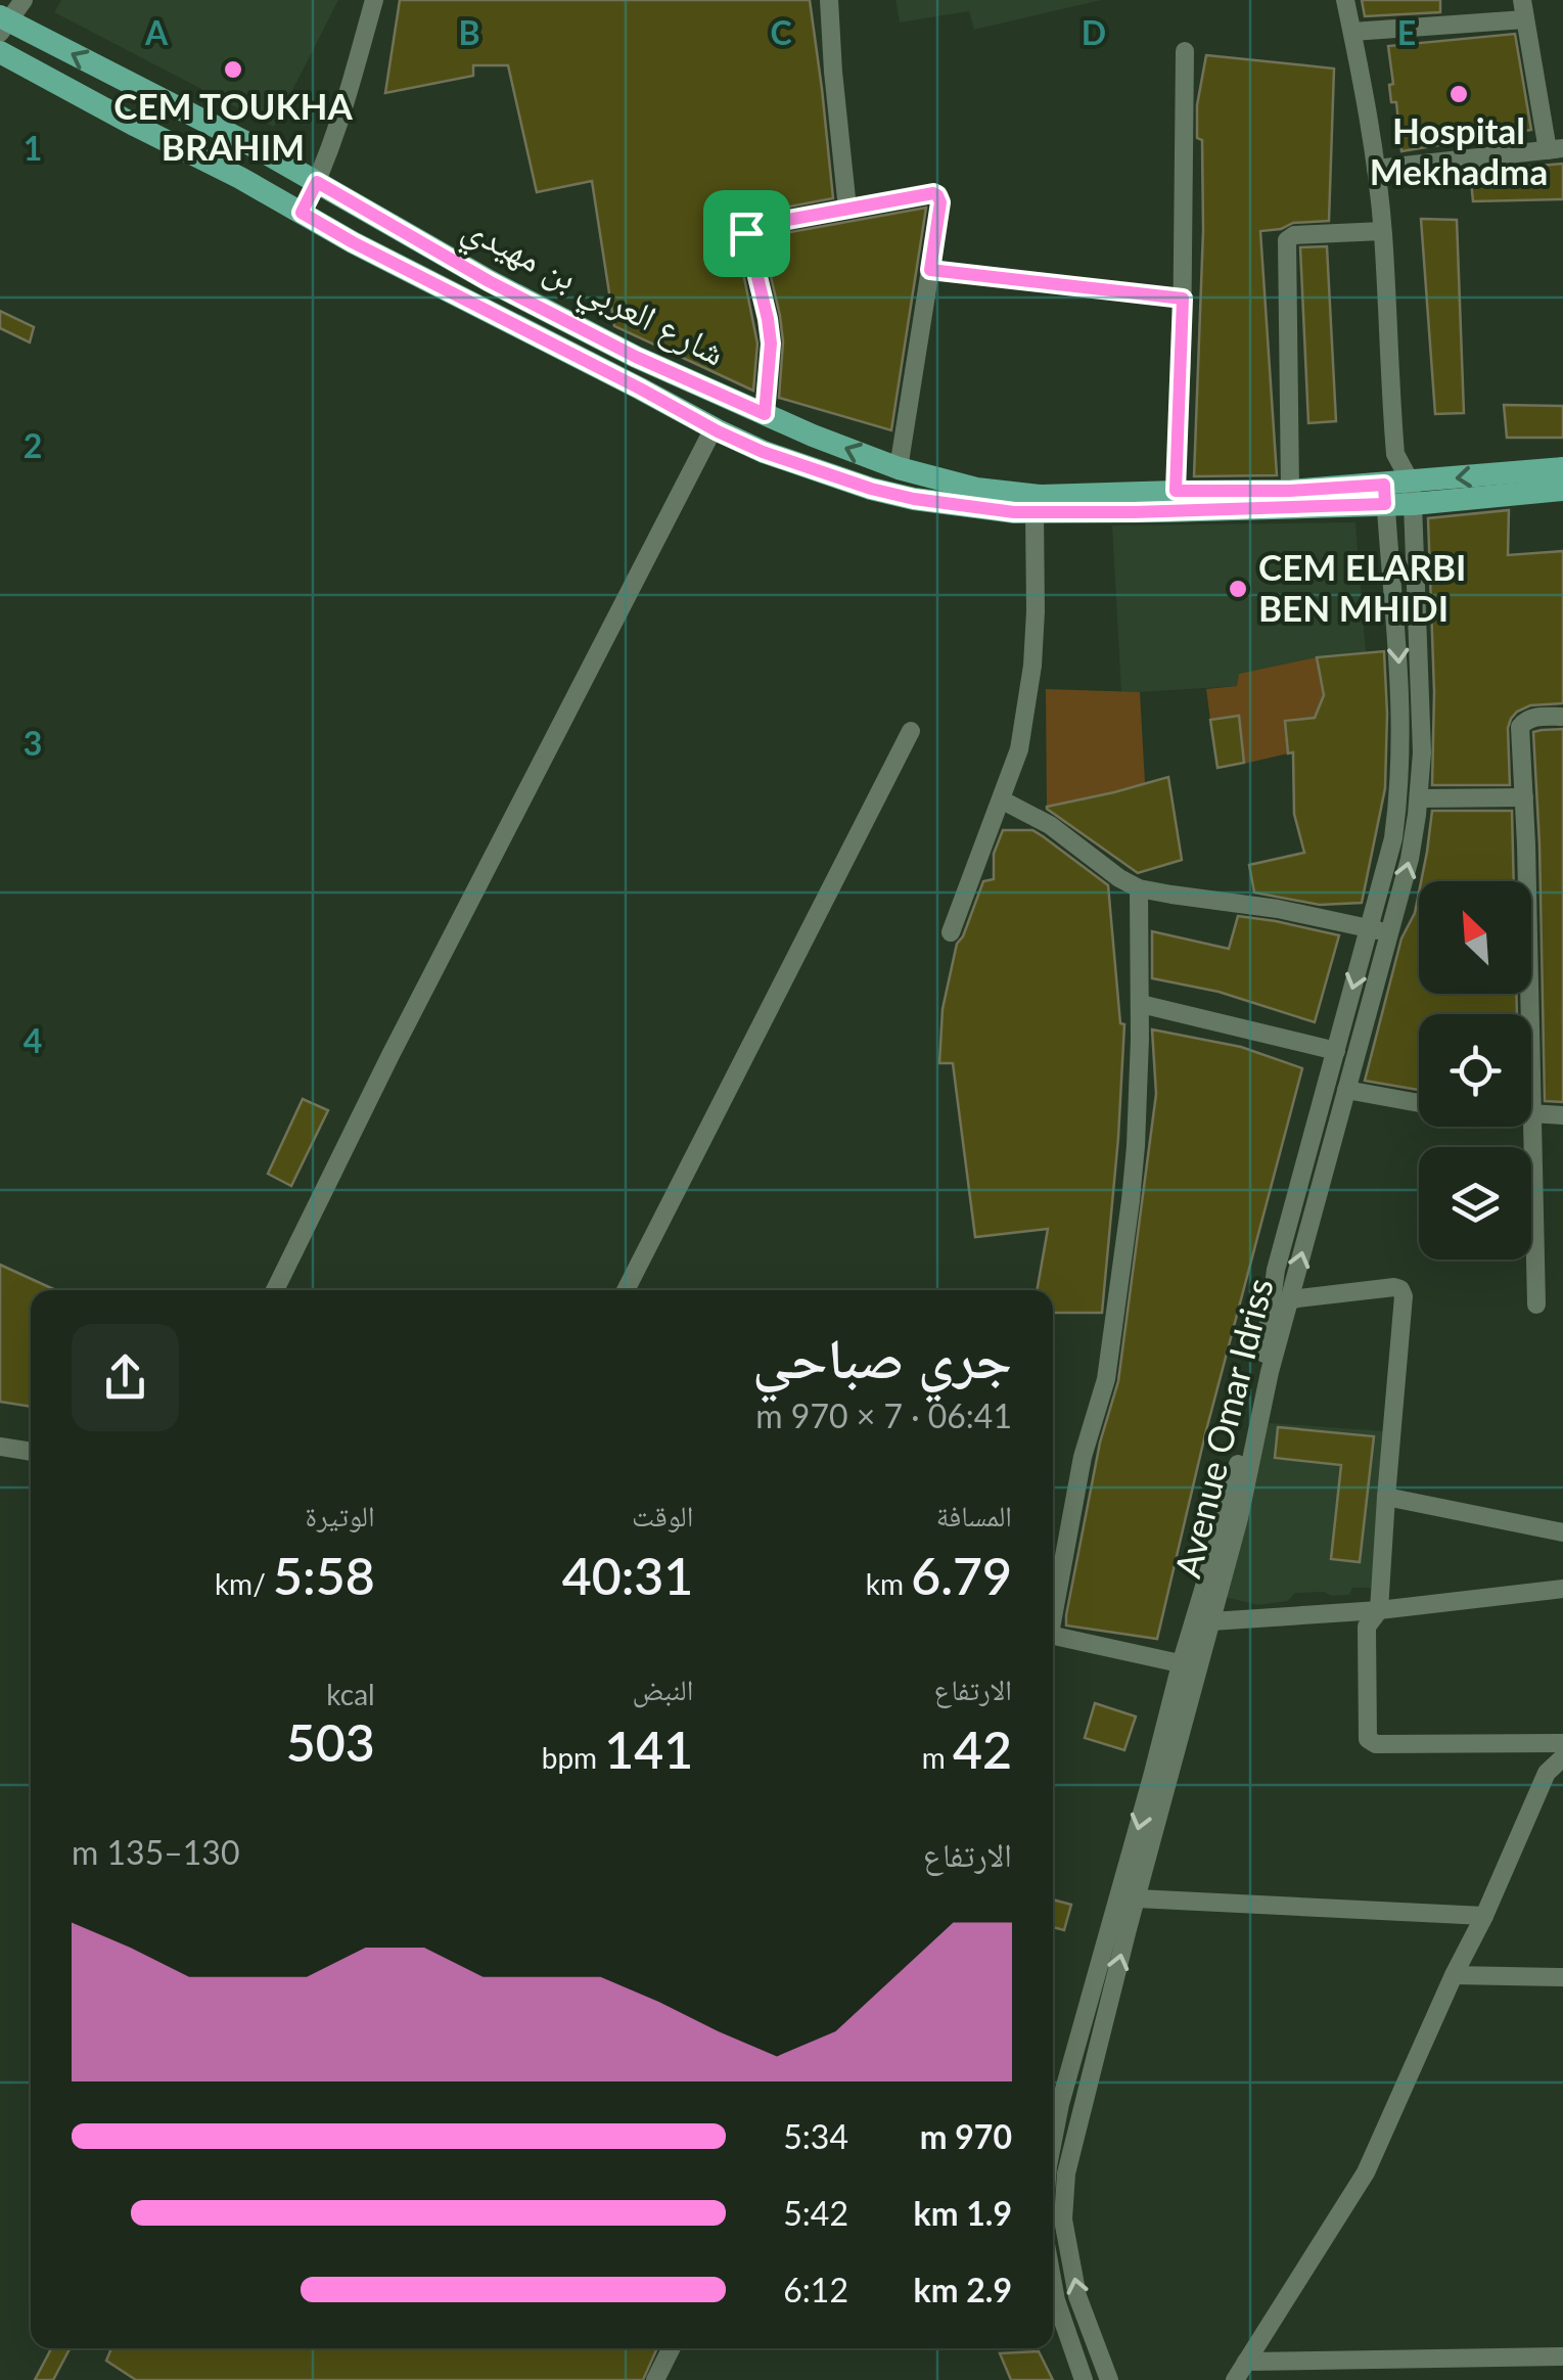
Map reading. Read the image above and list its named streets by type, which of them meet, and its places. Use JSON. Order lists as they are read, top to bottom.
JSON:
{
  "streets": {
    "main road": ["شارع العربي بن مهيدي"],
    "street": ["Avenue Omar Idriss"]
  },
  "crossings": [
    ["شارع العربي بن مهيدي", "Avenue Omar Idriss"]
  ],
  "places": ["CEM TOUKHA BRAHIM", "Hospital Mekhadma", "CEM ELARBI BEN MHIDI"],
  "north": "top left",
  "page": {
    "heading": ["جري صباحي", "06:41 · 7 × 970 m"],
    "stats": [
      ["المسافة", "6.79 km"],
      ["الوقت", "40:31"],
      ["الوتيرة", "5:58 /km"],
      ["الارتفاع", "42 m"],
      ["النبض", "141 bpm"],
      ["kcal", "503"]
    ],
    "chart": ["الارتفاع", "130–135 m"],
    "list": [
      {
        "name": "970 m",
        "note": "5:34"
      },
      {
        "name": "1.9 km",
        "note": "5:42"
      },
      {
        "name": "2.9 km",
        "note": "6:12"
      }
    ]
  },
  "grid": {
    "columns": [
      "A",
      "B",
      "C",
      "D",
      "E"
    ],
    "rows": [
      "1",
      "2",
      "3",
      "4"
    ]
  }
}
